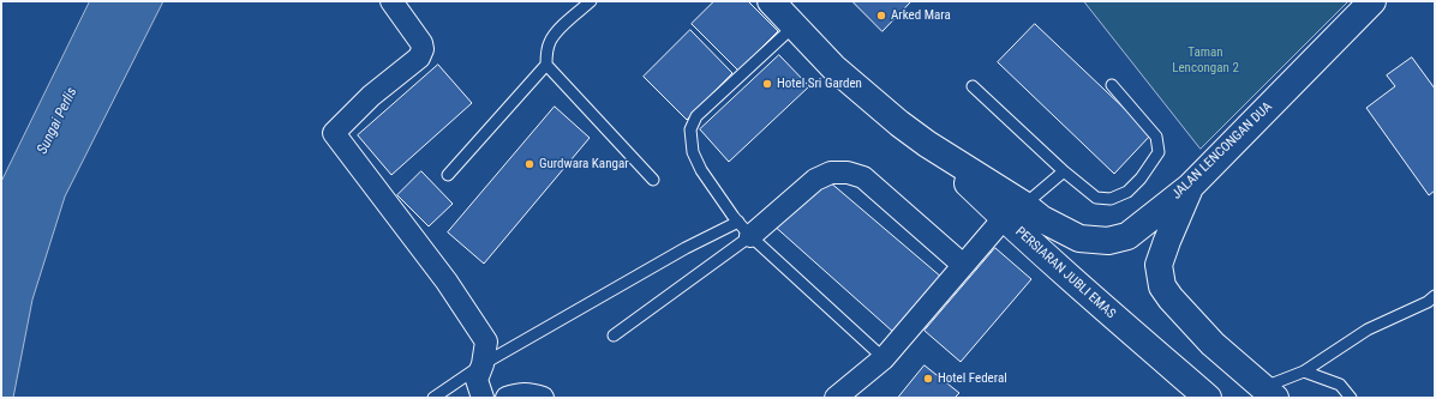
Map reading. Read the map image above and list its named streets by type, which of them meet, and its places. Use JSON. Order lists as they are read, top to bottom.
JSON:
{
  "streets": {
    "main road": ["JALAN LENCONGAN DUA", "PERSIARAN JUBLI EMAS"]
  },
  "crossings": [
    ["JALAN LENCONGAN DUA", "PERSIARAN JUBLI EMAS"]
  ],
  "water": ["Sungai Perlis"],
  "parks": ["Taman Lencongan 2"],
  "places": [
    "Arked Mara",
    "Hotel Sri Garden",
    "Gurdwara Kangar",
    "Hotel Federal"
  ]
}
